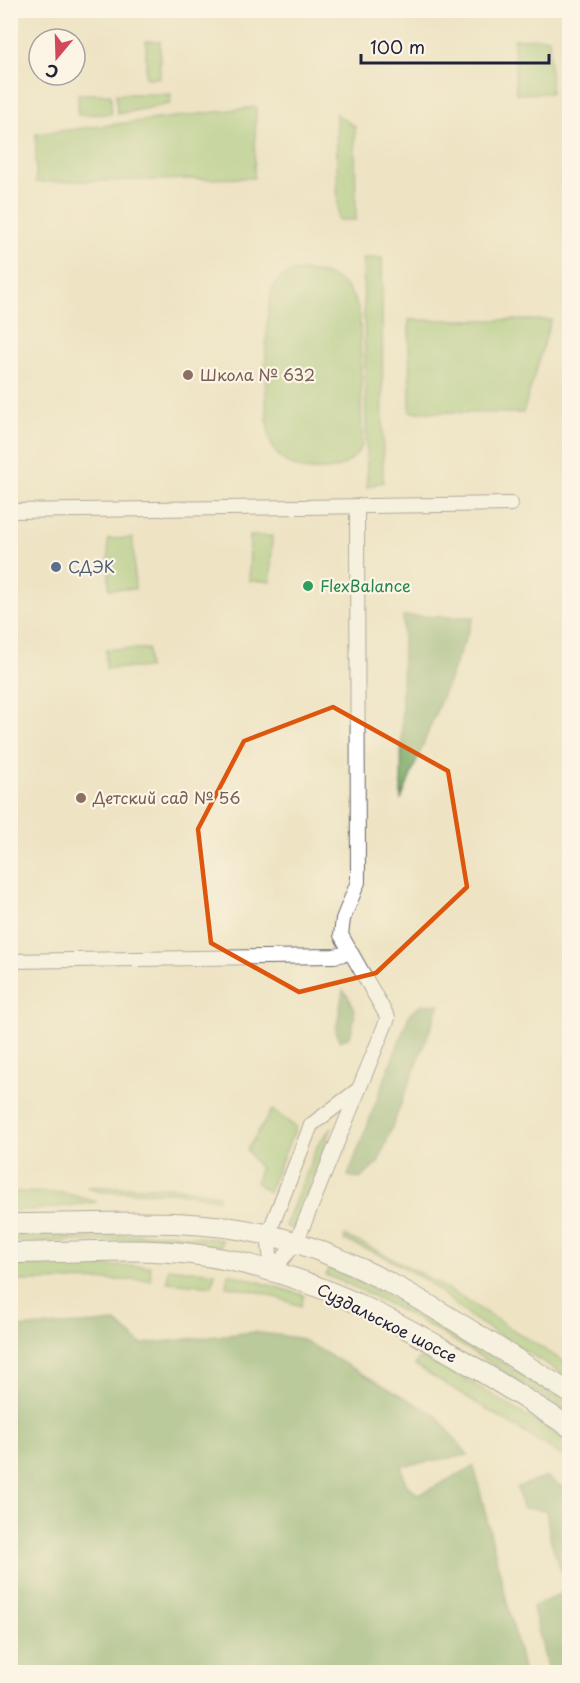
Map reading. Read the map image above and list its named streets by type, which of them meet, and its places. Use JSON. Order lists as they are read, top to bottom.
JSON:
{
  "streets": {
    "main road": ["Суздальское шоссе"]
  },
  "places": [
    "Школа № 632",
    "СДЭК",
    "FlexBalance",
    "Детский сад № 56"
  ],
  "scale_bar": "100 m",
  "north": "bottom"
}
